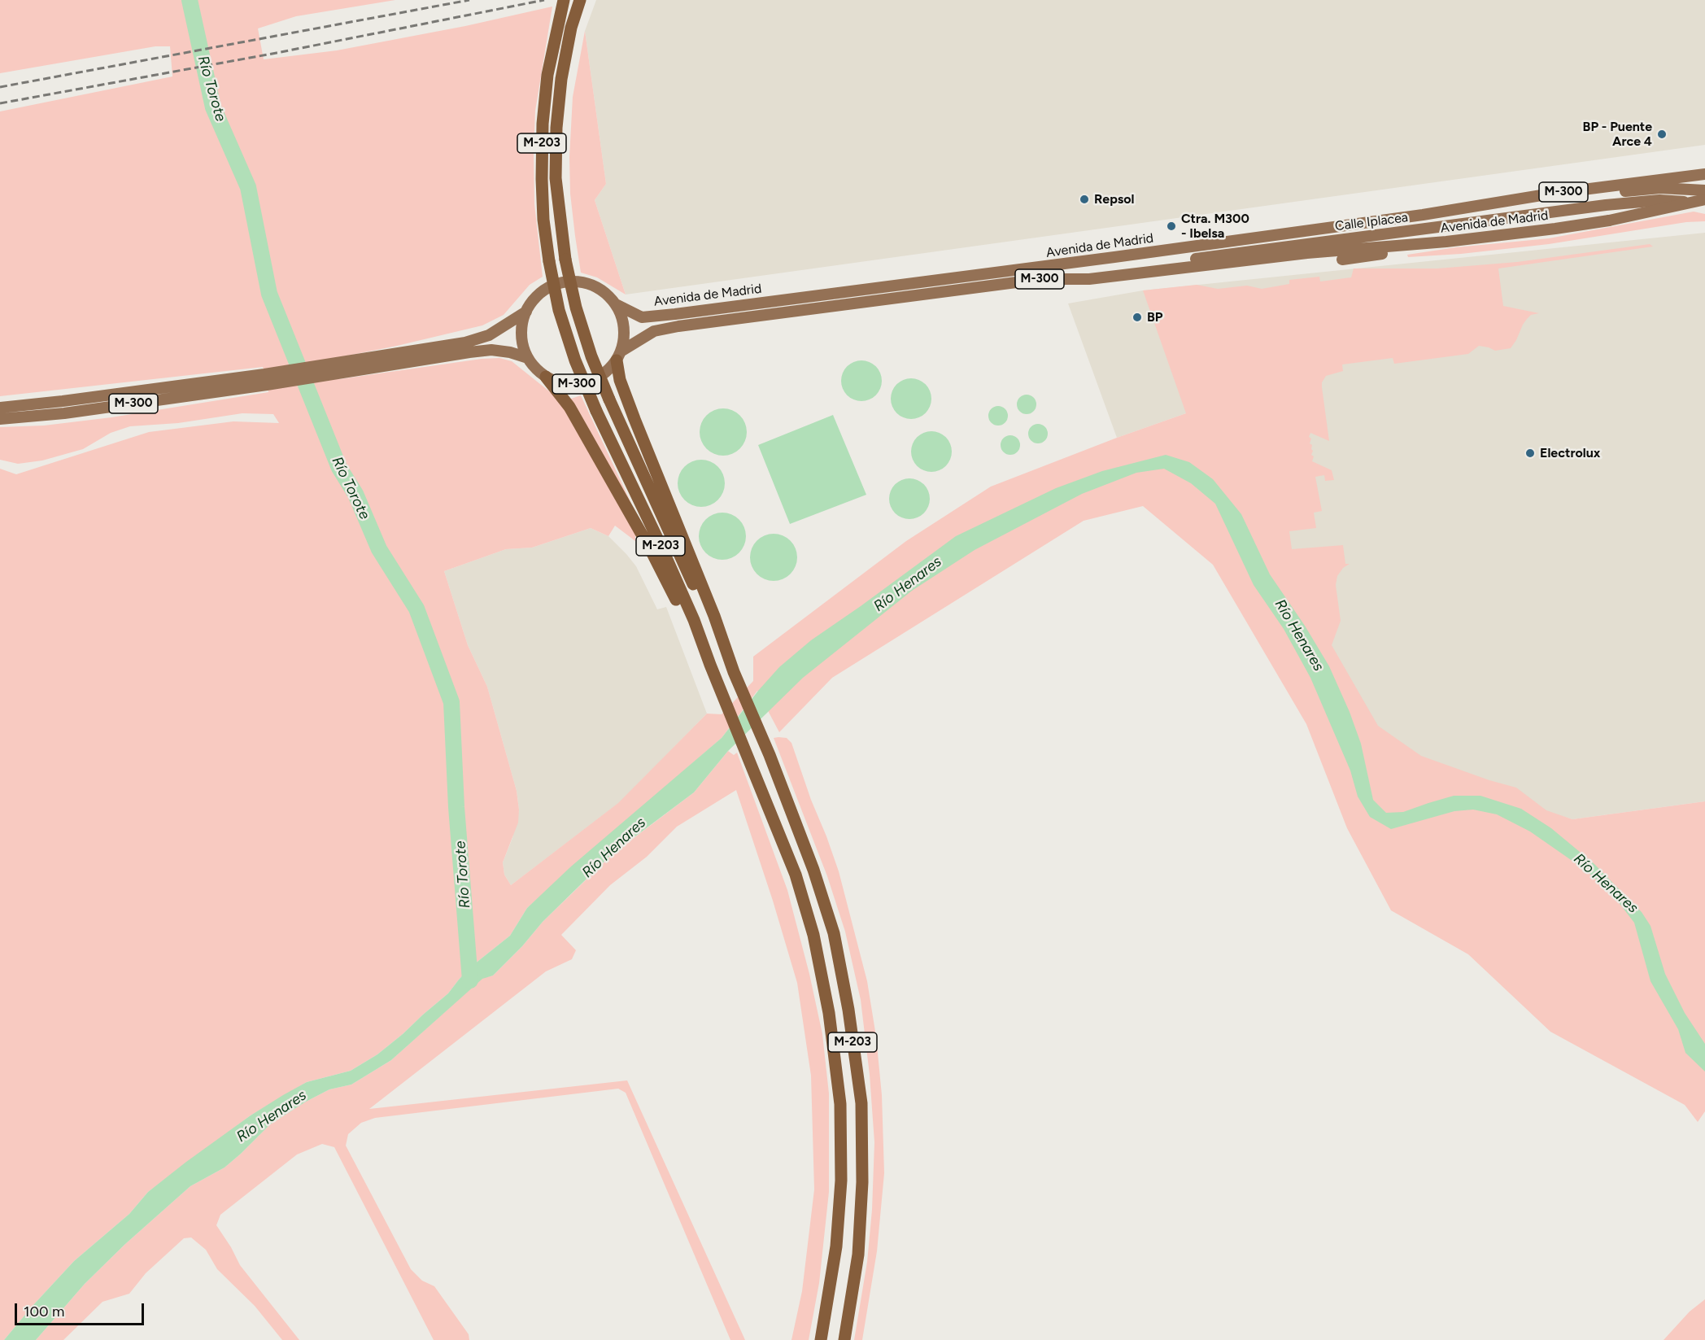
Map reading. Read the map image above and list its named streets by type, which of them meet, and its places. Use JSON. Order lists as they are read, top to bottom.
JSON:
{
  "streets": {
    "highway": ["M-203"],
    "main road": ["M-300", "Calle Iplacea", "Avenida de Madrid"]
  },
  "crossings": [
    ["M-203", "M-300"],
    ["M-203", "Avenida de Madrid"],
    ["M-300", "Avenida de Madrid"],
    ["Calle Iplacea", "Avenida de Madrid"]
  ],
  "water": ["Río Torote", "Río Henares"],
  "places": [
    "BP - Puente Arce 4",
    "Repsol",
    "Ctra. M300 - Ibelsa",
    "BP",
    "Electrolux"
  ],
  "scale_bar": "100 m"
}
